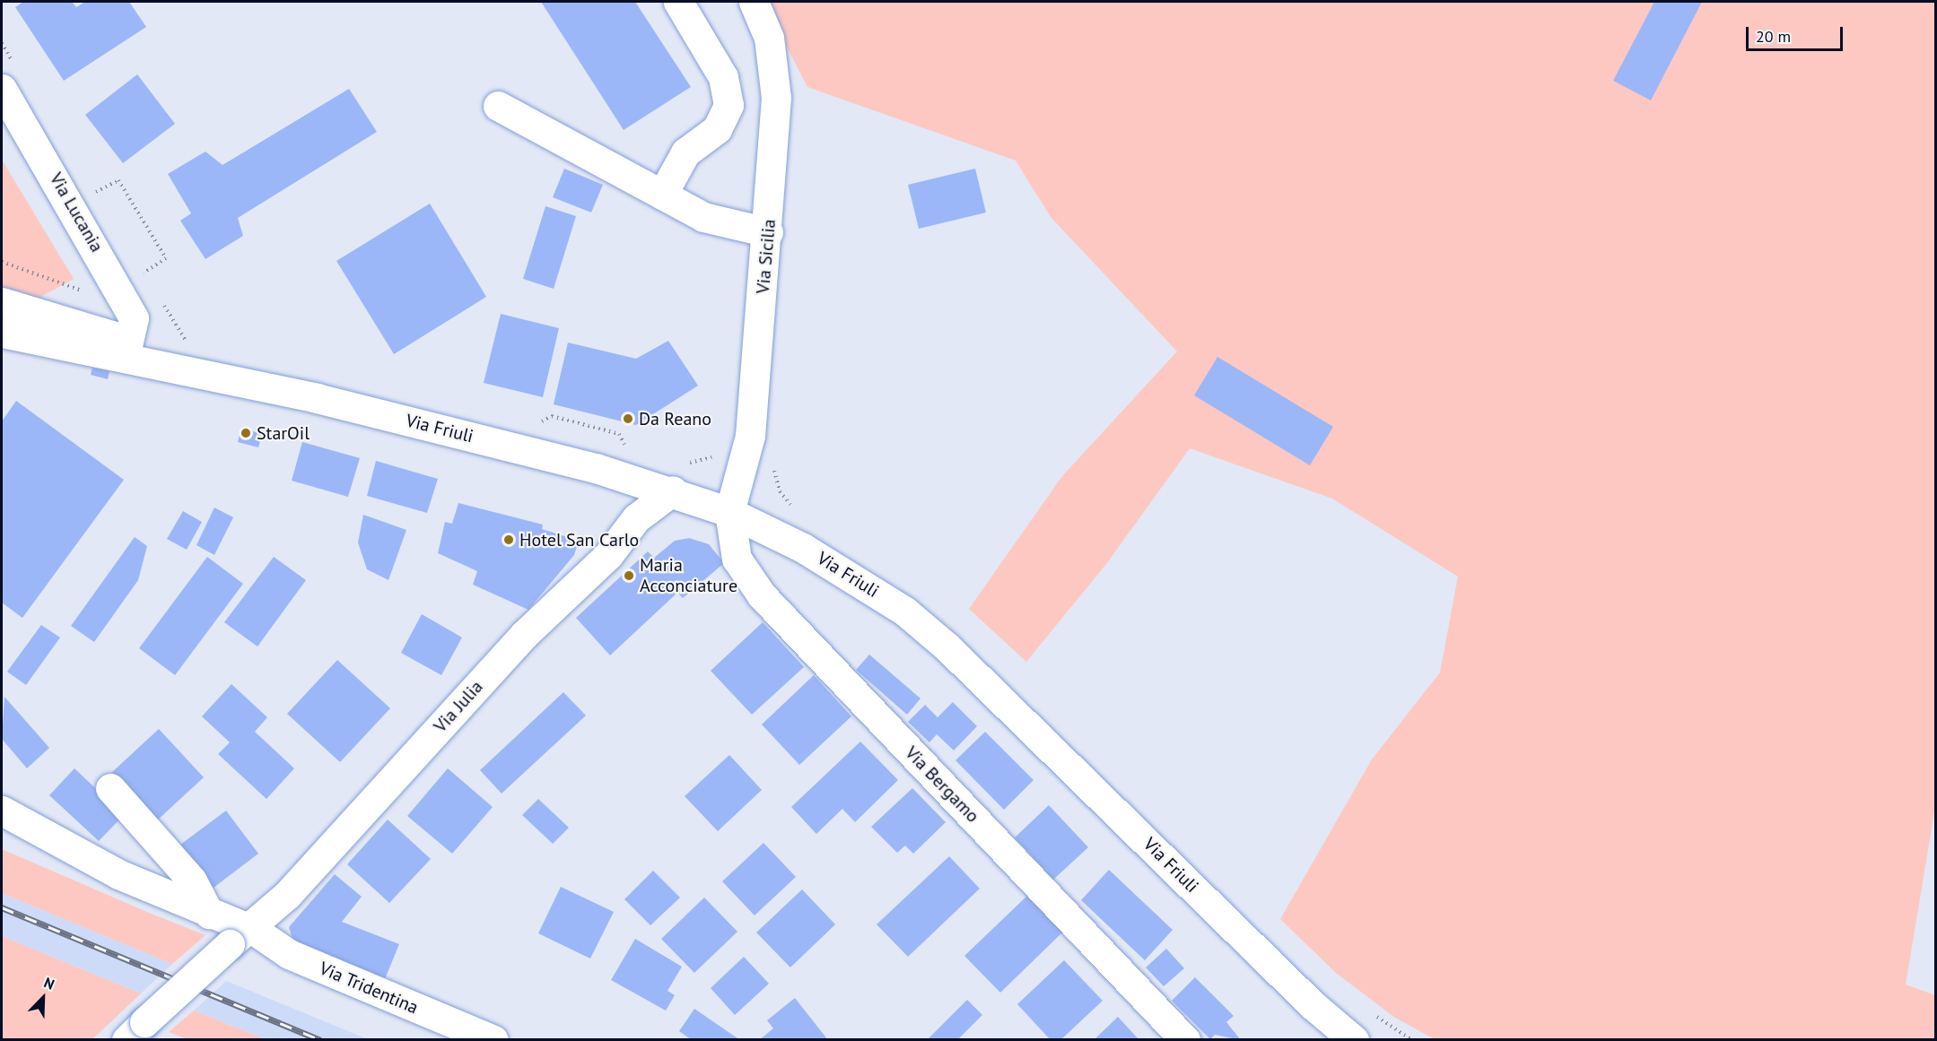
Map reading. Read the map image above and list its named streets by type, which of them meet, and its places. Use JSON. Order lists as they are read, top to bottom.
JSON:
{
  "streets": {
    "street": [
      "Via Lucania",
      "Via Sicilia",
      "Via Friuli",
      "Via Julia",
      "Via Bergamo",
      "Via Tridentina"
    ]
  },
  "crossings": [
    ["Via Lucania", "Via Friuli"],
    ["Via Sicilia", "Via Friuli"],
    ["Via Sicilia", "Via Bergamo"],
    ["Via Friuli", "Via Julia"],
    ["Via Friuli", "Via Bergamo"],
    ["Via Julia", "Via Tridentina"]
  ],
  "places": [
    "Da Reano",
    "StarOil",
    "Hotel San Carlo",
    "Maria Acconciature"
  ],
  "scale_bar": "20 m",
  "north": "top right"
}
